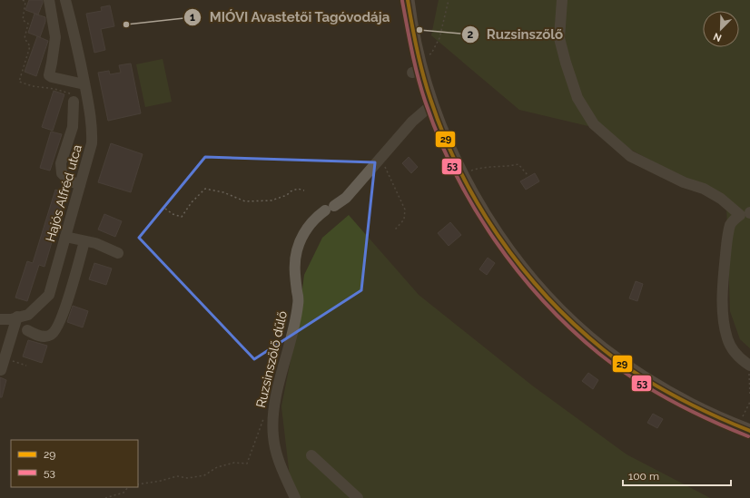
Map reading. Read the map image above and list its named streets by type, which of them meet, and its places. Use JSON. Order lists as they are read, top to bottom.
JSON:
{
  "streets": {
    "street": ["Hajós Alfréd utca", "Ruzsinszőlő dűlő"]
  },
  "places": ["MIÓVI Avastetői Tagóvodája", "Ruzsinszőlő"],
  "lines": ["transit line 29", "transit line 53"],
  "legend": ["29", "53"],
  "scale_bar": "100 m",
  "north": "bottom left"
}
